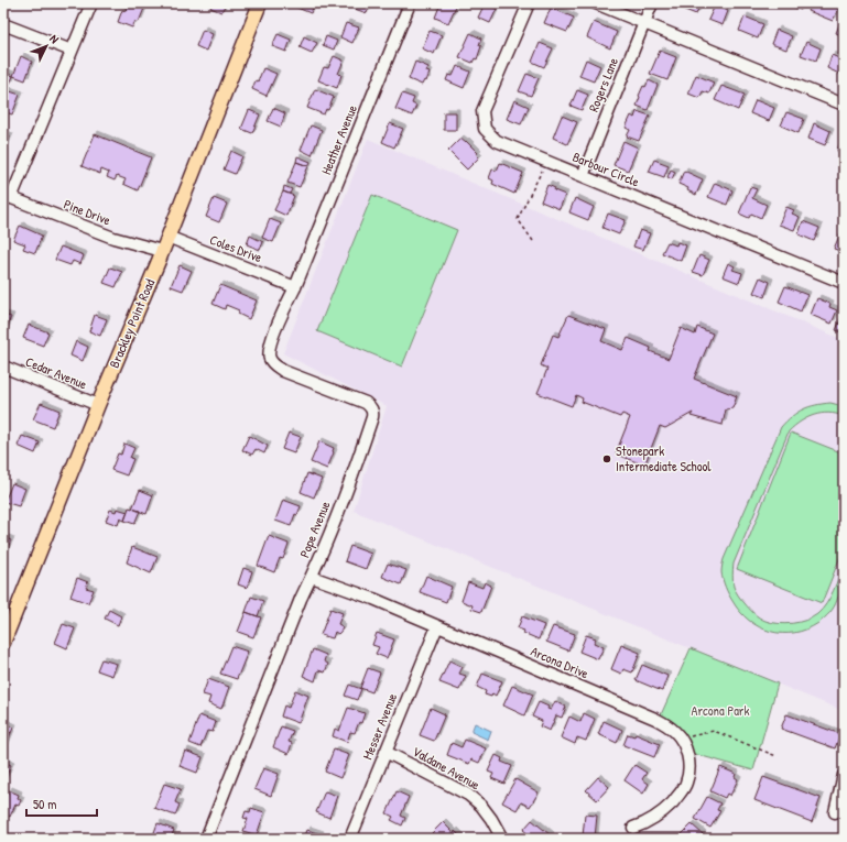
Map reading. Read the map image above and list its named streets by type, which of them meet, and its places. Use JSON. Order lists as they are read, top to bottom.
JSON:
{
  "streets": {
    "main road": ["Brackley Point Road"],
    "street": [
      "Rogers Lane",
      "Heather Avenue",
      "Barbour Circle",
      "Pine Drive",
      "Coles Drive",
      "Cedar Avenue",
      "Pope Avenue",
      "Arcona Drive",
      "Messer Avenue",
      "Valdane Avenue"
    ]
  },
  "crossings": [
    ["Rogers Lane", "Barbour Circle"],
    ["Heather Avenue", "Coles Drive"],
    ["Heather Avenue", "Pope Avenue"],
    ["Pine Drive", "Brackley Point Road"],
    ["Coles Drive", "Brackley Point Road"],
    ["Coles Drive", "Pope Avenue"],
    ["Brackley Point Road", "Cedar Avenue"],
    ["Pope Avenue", "Arcona Drive"],
    ["Arcona Drive", "Messer Avenue"],
    ["Messer Avenue", "Valdane Avenue"]
  ],
  "parks": ["Arcona Park"],
  "places": ["Stonepark Intermediate School"],
  "scale_bar": "50 m",
  "north": "top right"
}
